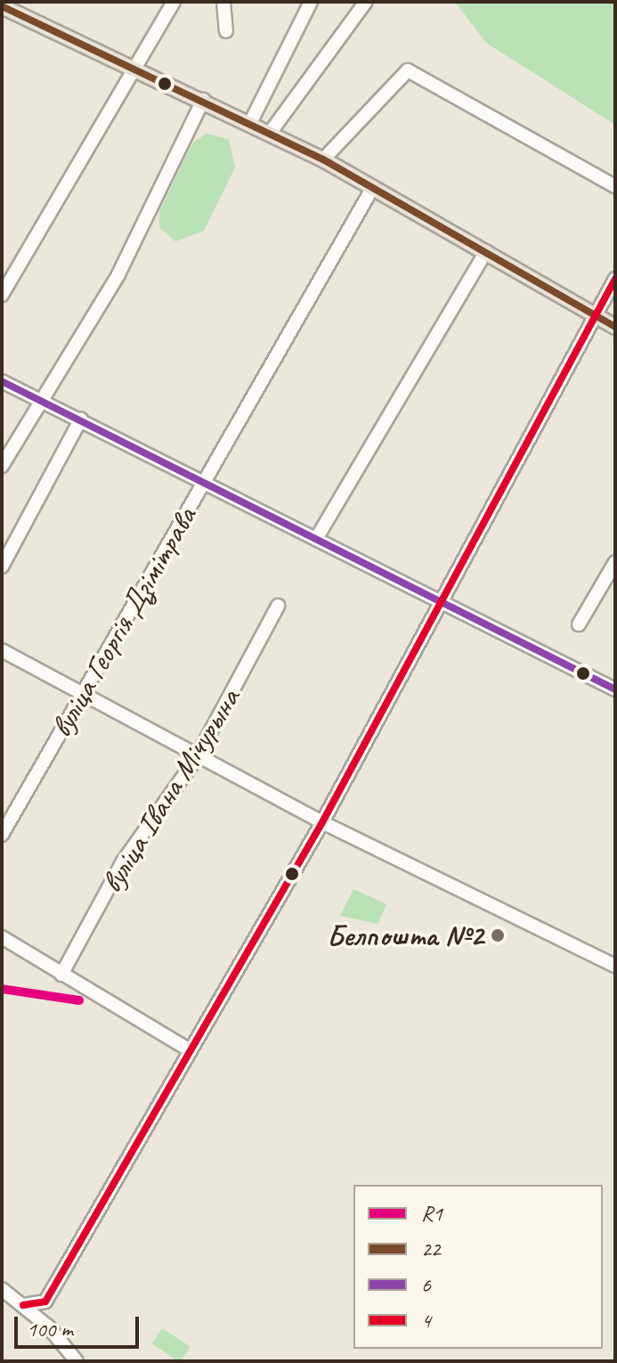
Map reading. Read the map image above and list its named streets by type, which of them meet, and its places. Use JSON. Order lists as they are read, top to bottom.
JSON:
{
  "streets": {
    "street": ["вуліца Георгія Дзімітрава", "вуліца Івана Мічурына"]
  },
  "places": ["Белпошта №2"],
  "lines": [
    "transit line 22",
    "transit line 4",
    "transit line 6",
    "transit line R1"
  ],
  "legend": [
    "R1",
    "22",
    "6",
    "4"
  ],
  "scale_bar": "100 m"
}
